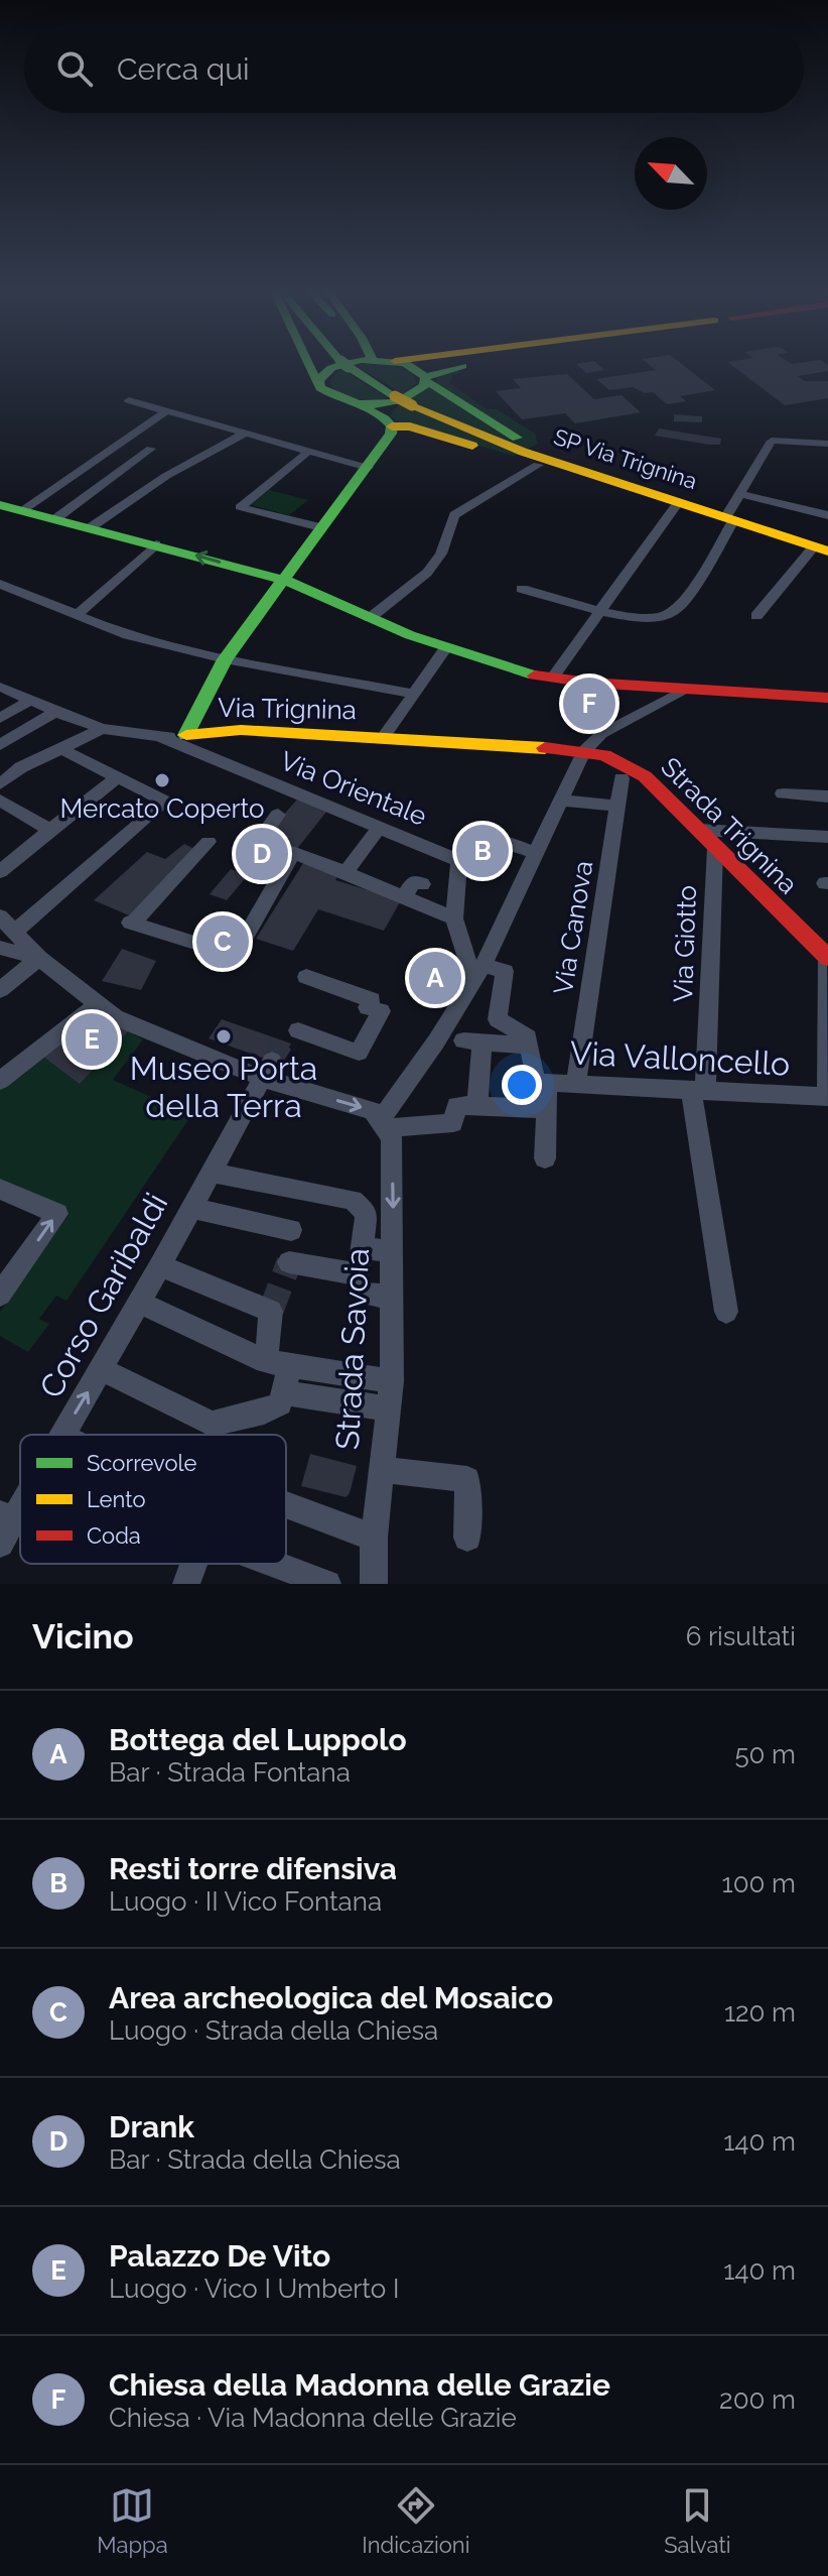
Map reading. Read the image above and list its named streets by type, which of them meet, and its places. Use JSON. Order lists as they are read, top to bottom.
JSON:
{
  "streets": {
    "street": [
      "SP Via Trignina",
      "Via Trignina",
      "Via Orientale",
      "Strada Trignina",
      "Via Canova",
      "Via Giotto",
      "Via Valloncello",
      "Corso Garibaldi",
      "Strada Savoia"
    ]
  },
  "crossings": [
    ["Via Trignina", "Via Orientale"],
    ["Via Trignina", "Strada Trignina"],
    ["Strada Trignina", "Via Giotto"],
    ["Strada Trignina", "Via Valloncello"],
    ["Via Canova", "Via Valloncello"],
    ["Via Giotto", "Via Valloncello"]
  ],
  "places": ["Mercato Coperto", "Museo Porta della Terra"],
  "legend": ["Scorrevole", "Lento", "Coda"],
  "north": "top left",
  "page": {
    "search": "Cerca qui",
    "pins": [
      "F",
      "B",
      "D",
      "C",
      "A",
      "E"
    ],
    "heading": ["Vicino", "6 risultati"],
    "list": [
      {
        "mark": "A",
        "name": "Bottega del Luppolo",
        "note": "Bar · Strada Fontana",
        "value": "50 m"
      },
      {
        "mark": "B",
        "name": "Resti torre difensiva",
        "note": "Luogo · II Vico Fontana",
        "value": "100 m"
      },
      {
        "mark": "C",
        "name": "Area archeologica del Mosaico",
        "note": "Luogo · Strada della Chiesa",
        "value": "120 m"
      },
      {
        "mark": "D",
        "name": "Drank",
        "note": "Bar · Strada della Chiesa",
        "value": "140 m"
      },
      {
        "mark": "E",
        "name": "Palazzo De Vito",
        "note": "Luogo · Vico I Umberto I",
        "value": "140 m"
      },
      {
        "mark": "F",
        "name": "Chiesa della Madonna delle Grazie",
        "note": "Chiesa · Via Madonna delle Grazie",
        "value": "200 m"
      }
    ],
    "nav": ["Mappa", "Indicazioni", "Salvati"]
  }
}
